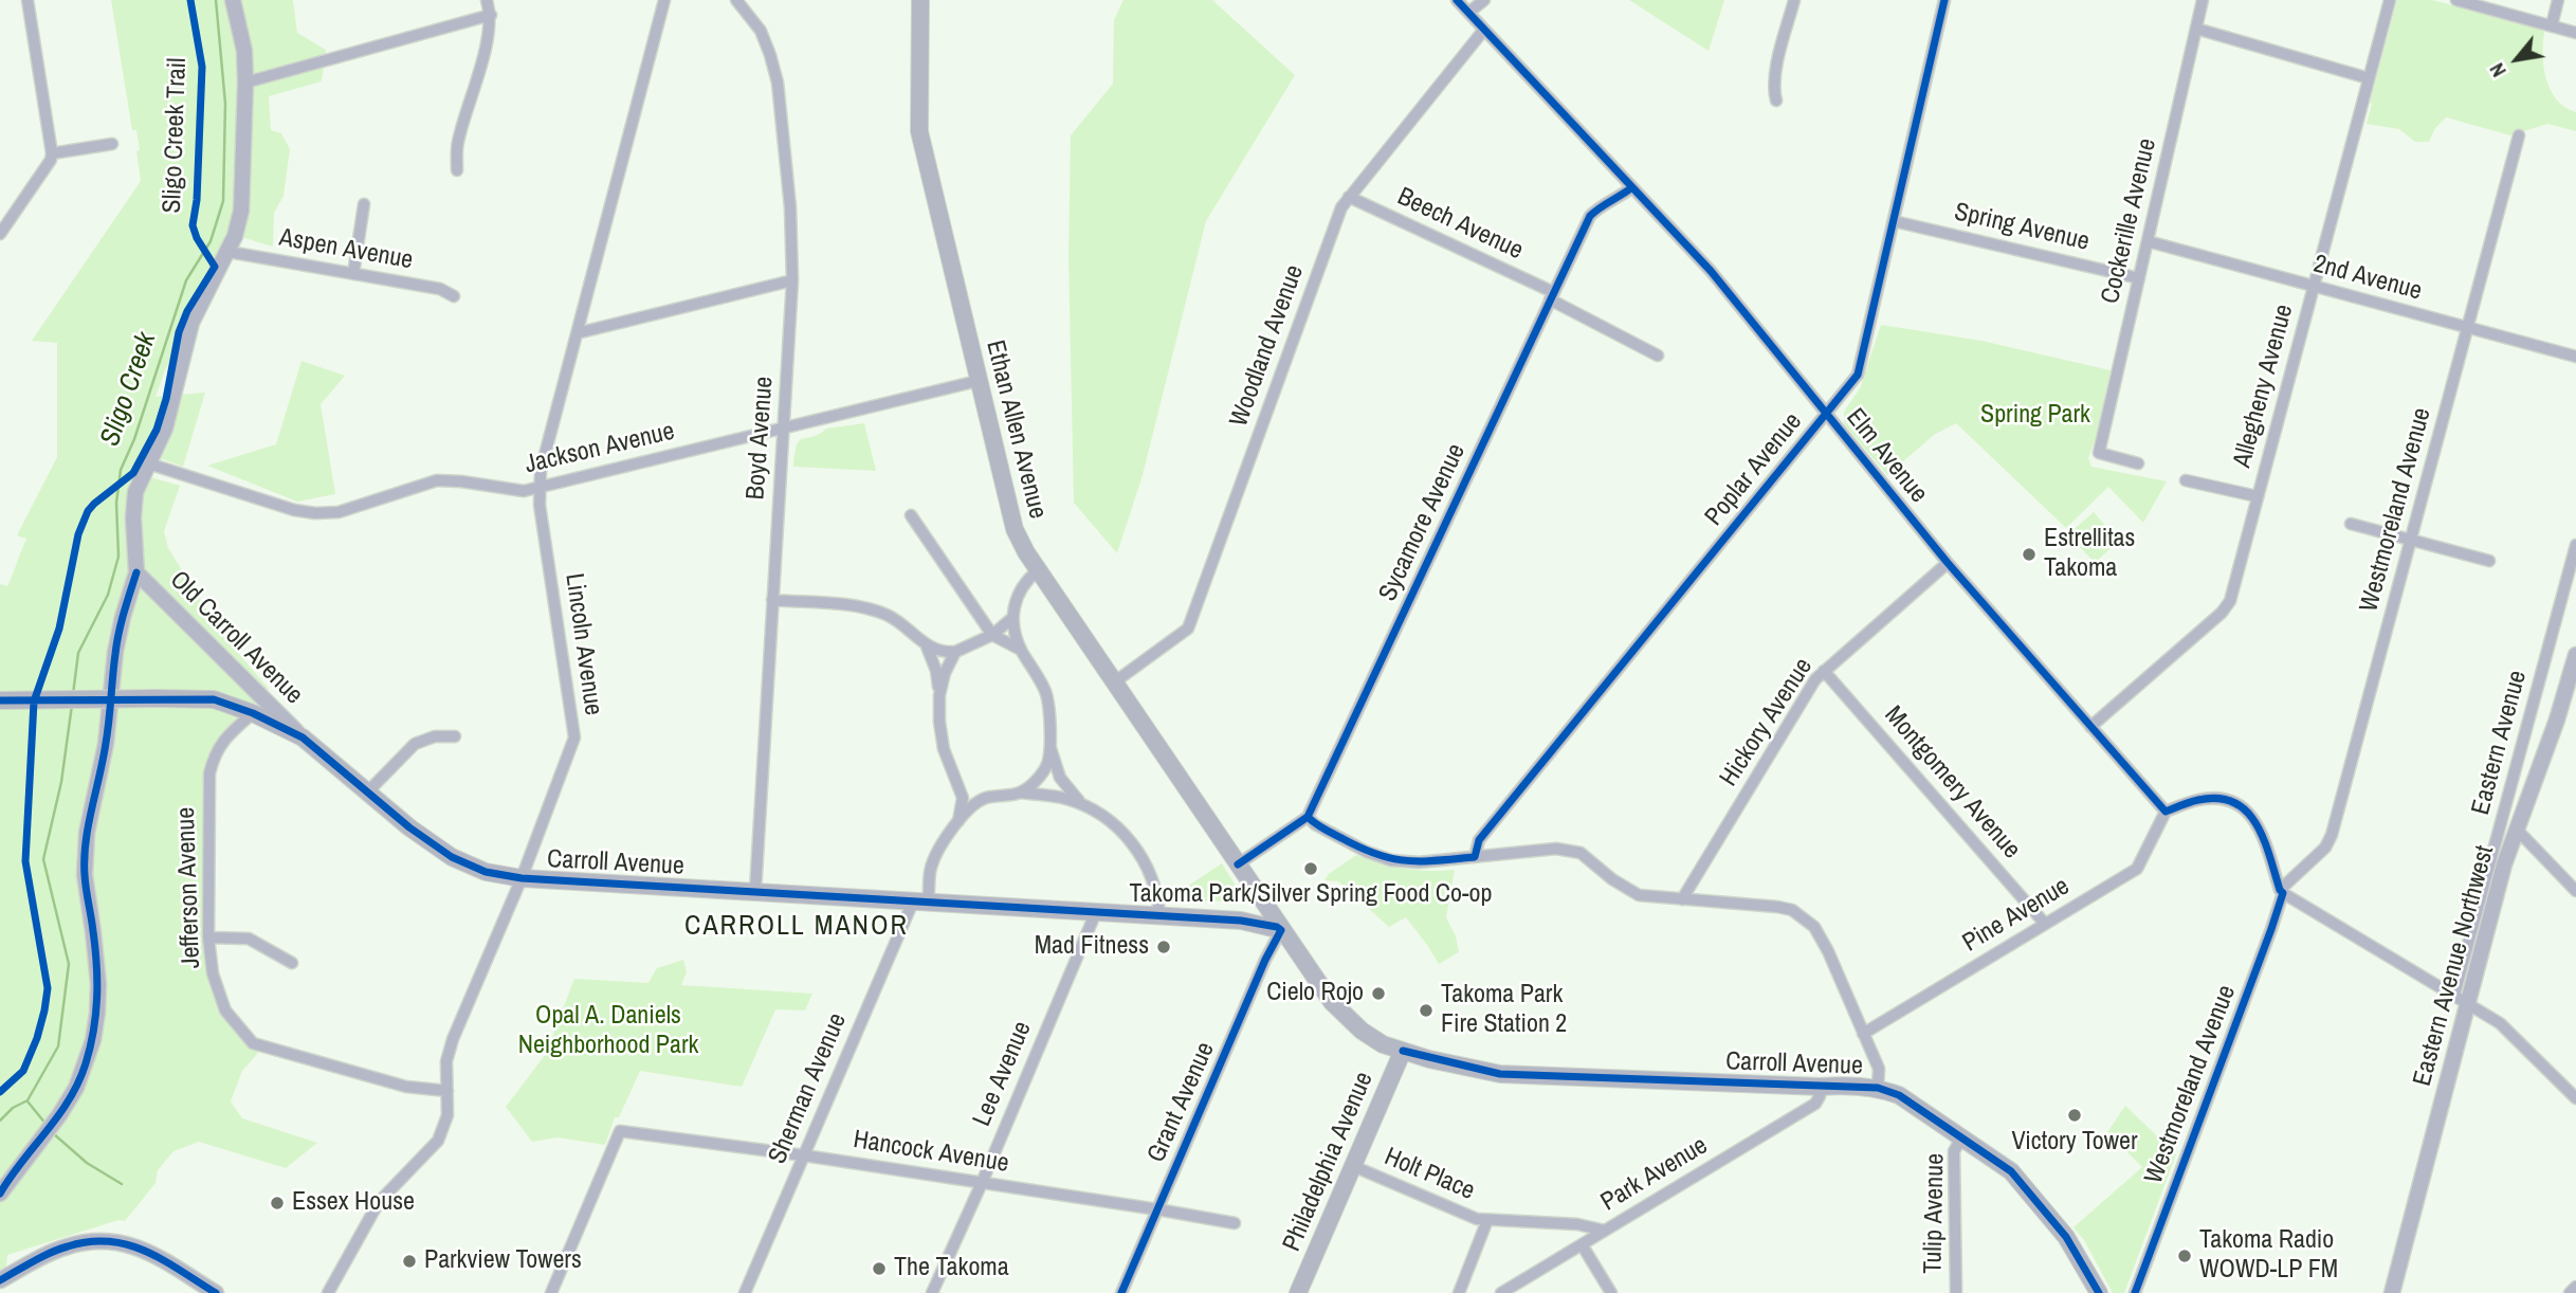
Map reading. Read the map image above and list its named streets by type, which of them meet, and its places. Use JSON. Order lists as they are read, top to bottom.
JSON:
{
  "streets": {
    "main road": ["Ethan Allen Avenue", "Carroll Avenue", "Philadelphia Avenue"],
    "street": [
      "Cockerille Avenue",
      "Beech Avenue",
      "Spring Avenue",
      "Aspen Avenue",
      "2nd Avenue",
      "Woodland Avenue",
      "Allegheny Avenue",
      "Boyd Avenue",
      "Jackson Avenue",
      "Elm Avenue",
      "Poplar Avenue",
      "Westmoreland Avenue",
      "Sycamore Avenue",
      "Old Carroll Avenue",
      "Lincoln Avenue",
      "Hickory Avenue",
      "Eastern Avenue",
      "Montgomery Avenue",
      "Jefferson Avenue",
      "Pine Avenue",
      "Eastern Avenue Northwest",
      "Lee Avenue",
      "Sherman Avenue",
      "Grant Avenue",
      "Hancock Avenue",
      "Holt Place",
      "Park Avenue",
      "Tulip Avenue"
    ],
    "cycle path": ["Sligo Creek Trail"]
  },
  "crossings": [
    ["Cockerille Avenue", "Spring Avenue"],
    ["Cockerille Avenue", "2nd Avenue"],
    ["Beech Avenue", "Woodland Avenue"],
    ["Beech Avenue", "Sycamore Avenue"],
    ["Spring Avenue", "Poplar Avenue"],
    ["2nd Avenue", "Allegheny Avenue"],
    ["2nd Avenue", "Westmoreland Avenue"],
    ["Woodland Avenue", "Ethan Allen Avenue"],
    ["Woodland Avenue", "Elm Avenue"],
    ["Allegheny Avenue", "Elm Avenue"],
    ["Ethan Allen Avenue", "Jackson Avenue"],
    ["Ethan Allen Avenue", "Carroll Avenue"],
    ["Ethan Allen Avenue", "Grant Avenue"],
    ["Boyd Avenue", "Jackson Avenue"],
    ["Boyd Avenue", "Carroll Avenue"],
    ["Jackson Avenue", "Lincoln Avenue"],
    ["Elm Avenue", "Poplar Avenue"],
    ["Elm Avenue", "Sycamore Avenue"],
    ["Elm Avenue", "Hickory Avenue"],
    ["Elm Avenue", "Pine Avenue"],
    ["Old Carroll Avenue", "Carroll Avenue"],
    ["Lincoln Avenue", "Carroll Avenue"],
    ["Lincoln Avenue", "Jefferson Avenue"],
    ["Hickory Avenue", "Montgomery Avenue"],
    ["Eastern Avenue", "Eastern Avenue Northwest"],
    ["Montgomery Avenue", "Pine Avenue"],
    ["Carroll Avenue", "Jefferson Avenue"],
    ["Carroll Avenue", "Lee Avenue"],
    ["Carroll Avenue", "Sherman Avenue"],
    ["Carroll Avenue", "Grant Avenue"],
    ["Carroll Avenue", "Philadelphia Avenue"],
    ["Carroll Avenue", "Park Avenue"],
    ["Carroll Avenue", "Tulip Avenue"],
    ["Lee Avenue", "Hancock Avenue"],
    ["Sherman Avenue", "Hancock Avenue"],
    ["Grant Avenue", "Hancock Avenue"],
    ["Philadelphia Avenue", "Holt Place"],
    ["Holt Place", "Park Avenue"]
  ],
  "districts": ["CARROLL MANOR"],
  "water": ["Sligo Creek"],
  "parks": ["Spring Park", "Opal A. Daniels Neighborhood Park"],
  "places": [
    "Estrellitas Takoma",
    "Takoma Park/Silver Spring Food Co-op",
    "Mad Fitness",
    "Cielo Rojo",
    "Takoma Park Fire Station 2",
    "Victory Tower",
    "Essex House",
    "Takoma Radio WOWD-LP FM",
    "Parkview Towers",
    "The Takoma"
  ],
  "north": "bottom left"
}
